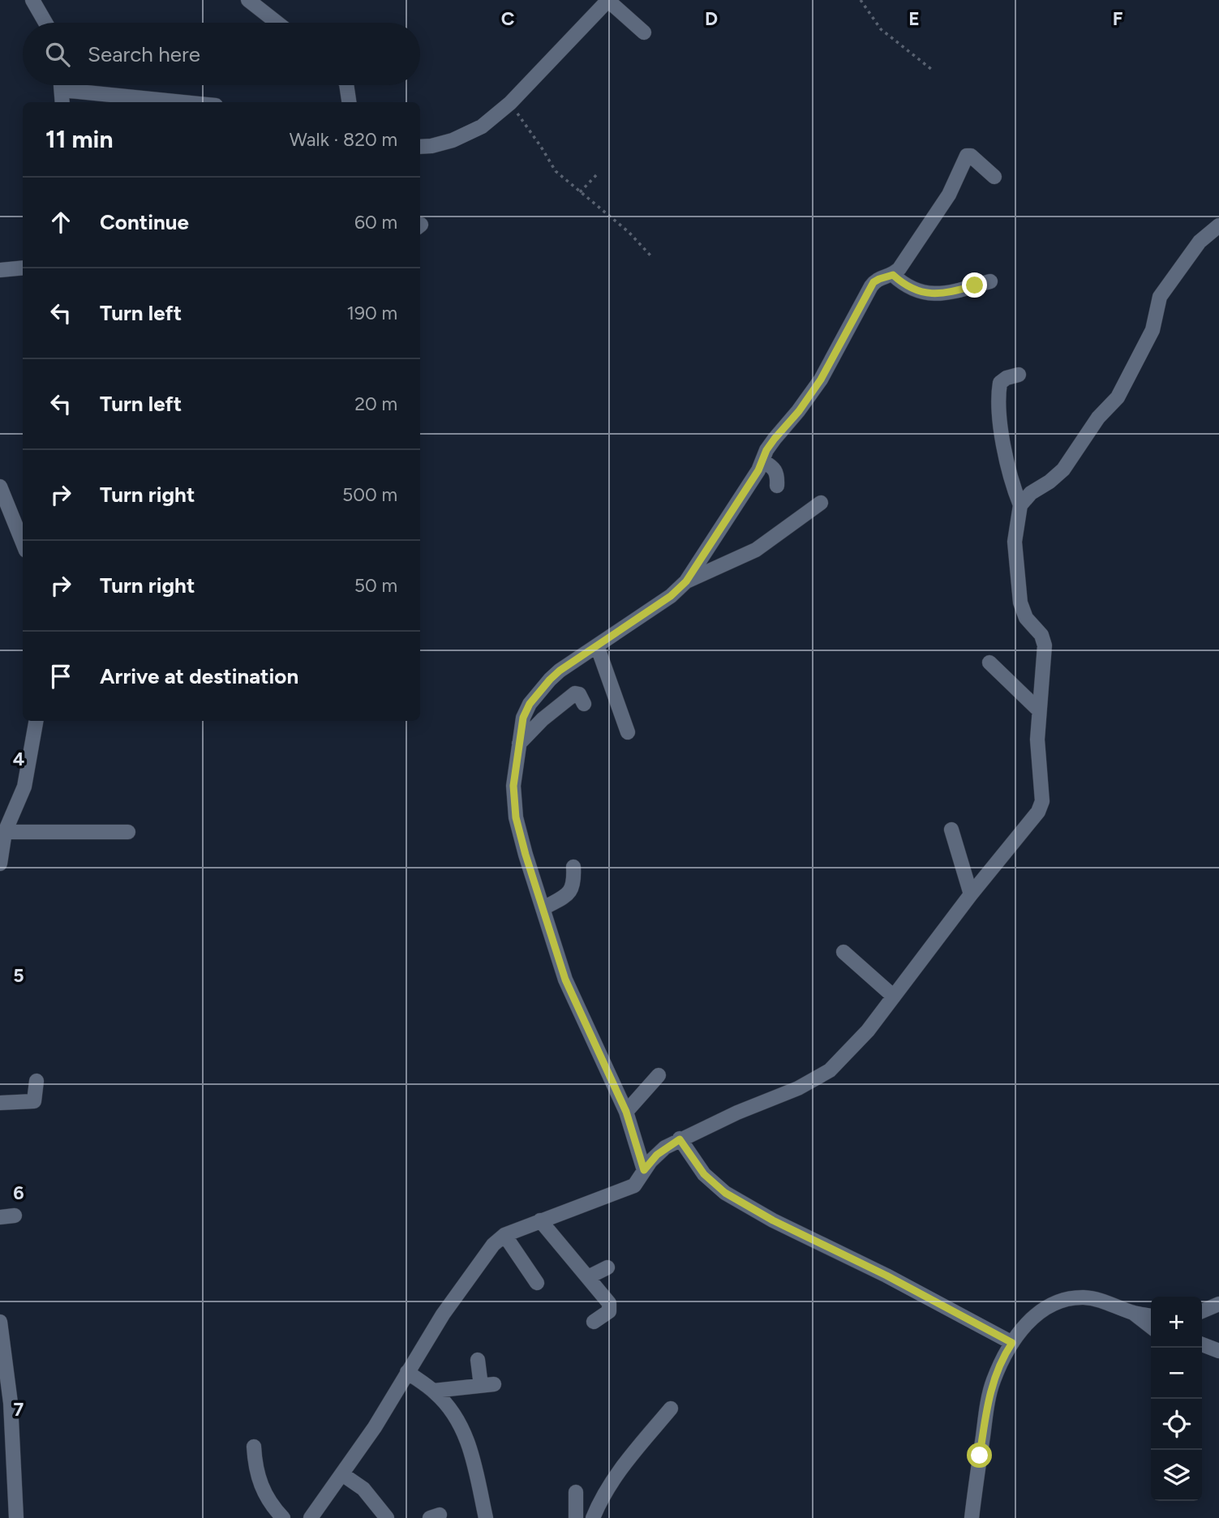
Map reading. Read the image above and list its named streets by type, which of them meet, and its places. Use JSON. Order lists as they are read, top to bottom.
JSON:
{
  "page": {
    "search": "Search here",
    "heading": ["11 min", "Walk · 820 m"],
    "list": [
      ["Continue", "60 m"],
      ["Turn left", "190 m"],
      ["Turn left", "20 m"],
      ["Turn right", "500 m"],
      ["Turn right", "50 m"],
      "Arrive at destination"
    ],
    "map_buttons": ["+", "−"]
  },
  "grid": {
    "columns": [
      "C",
      "D",
      "E",
      "F"
    ],
    "rows": [
      "4",
      "5",
      "6",
      "7"
    ]
  }
}
